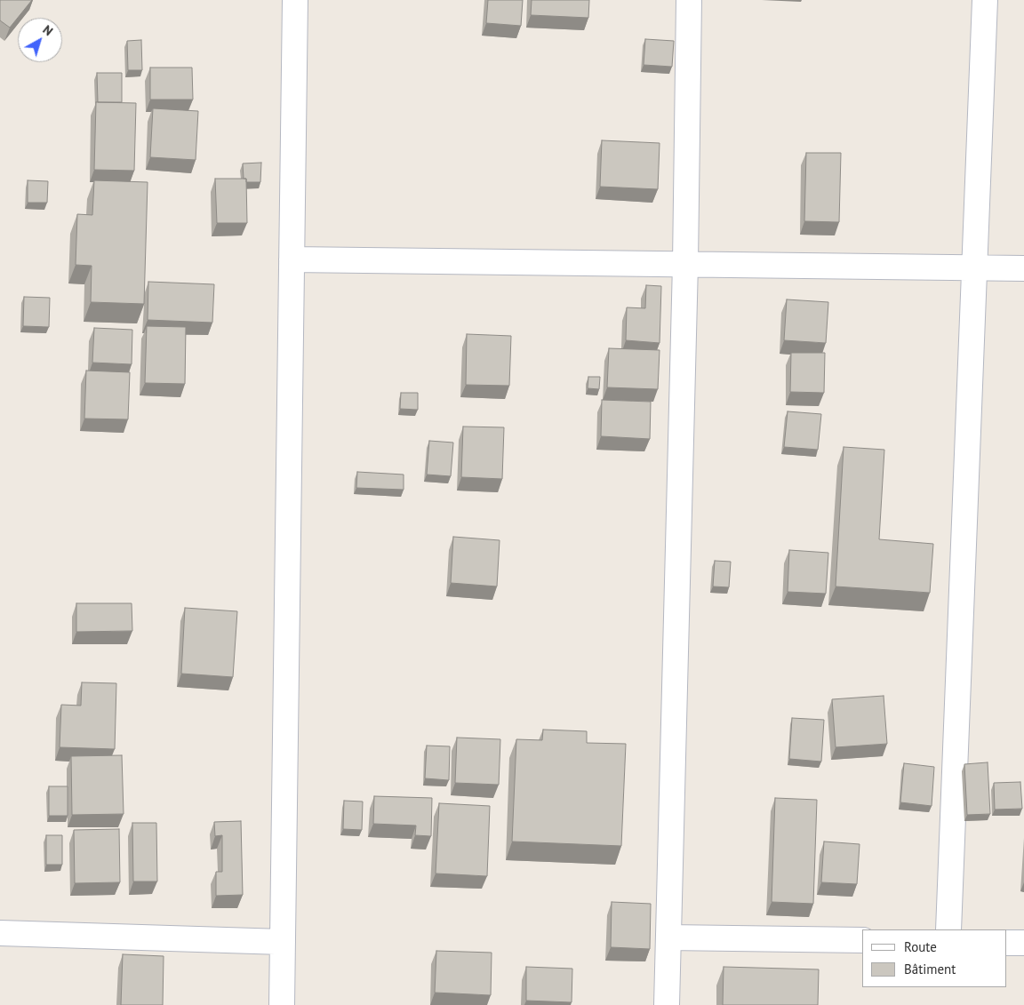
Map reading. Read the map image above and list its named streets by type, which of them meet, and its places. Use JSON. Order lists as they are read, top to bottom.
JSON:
{
  "legend": ["Route", "Bâtiment"],
  "north": "top right"
}
